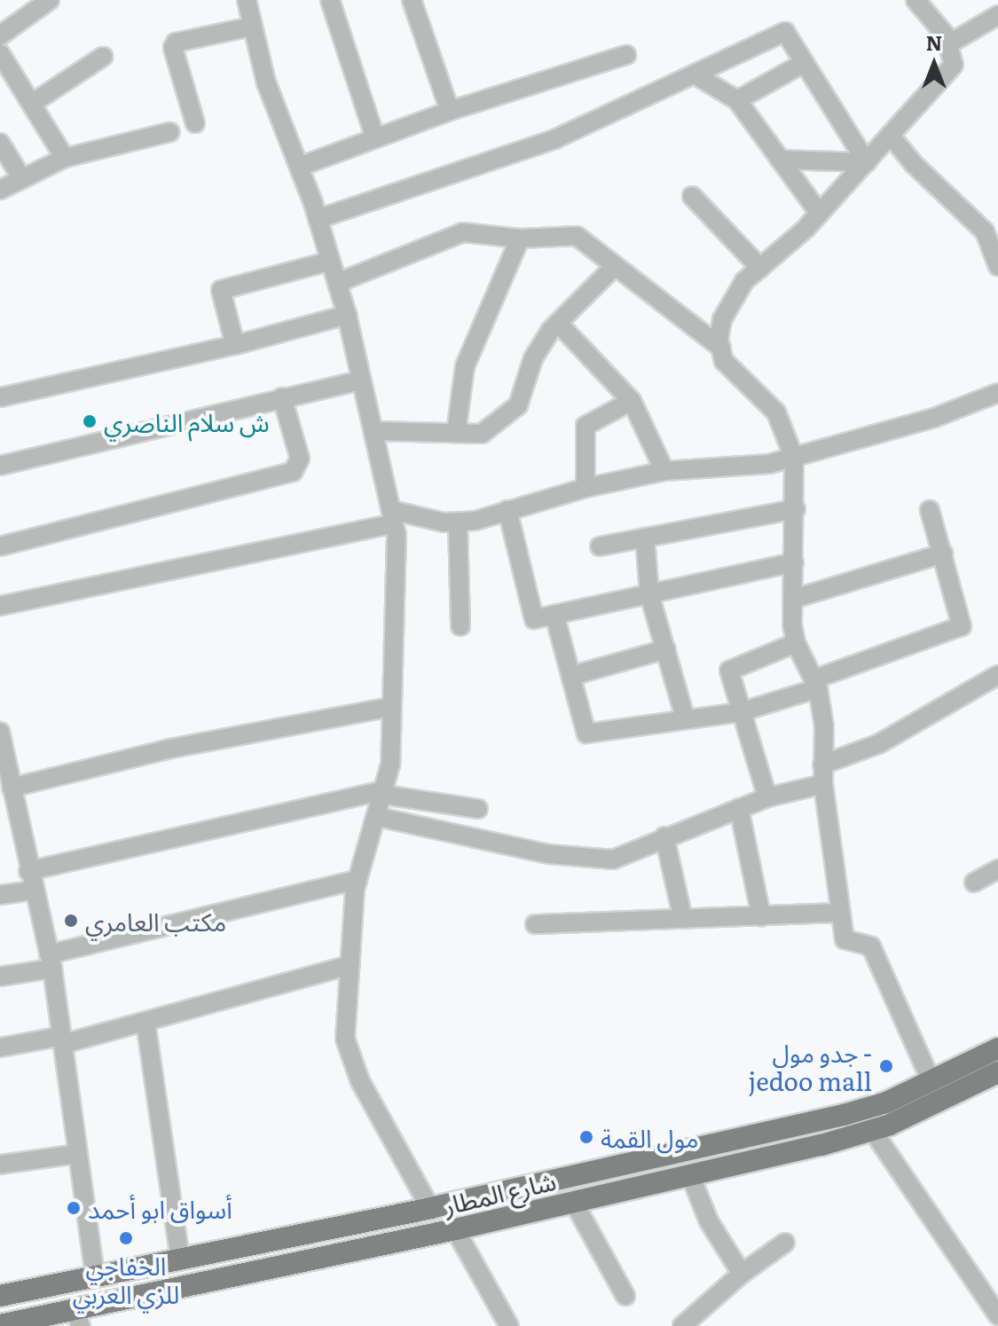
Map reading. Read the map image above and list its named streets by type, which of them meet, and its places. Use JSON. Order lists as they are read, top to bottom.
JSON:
{
  "streets": {
    "main road": ["شارع المطار"]
  },
  "places": [
    "ش سلام الناصري",
    "مكتب العامري",
    "جدو مول - jedoo mall",
    "مول القمة",
    "أسواق ابو أحمد",
    "الخفاجي للزي العربي"
  ],
  "north": "top"
}
